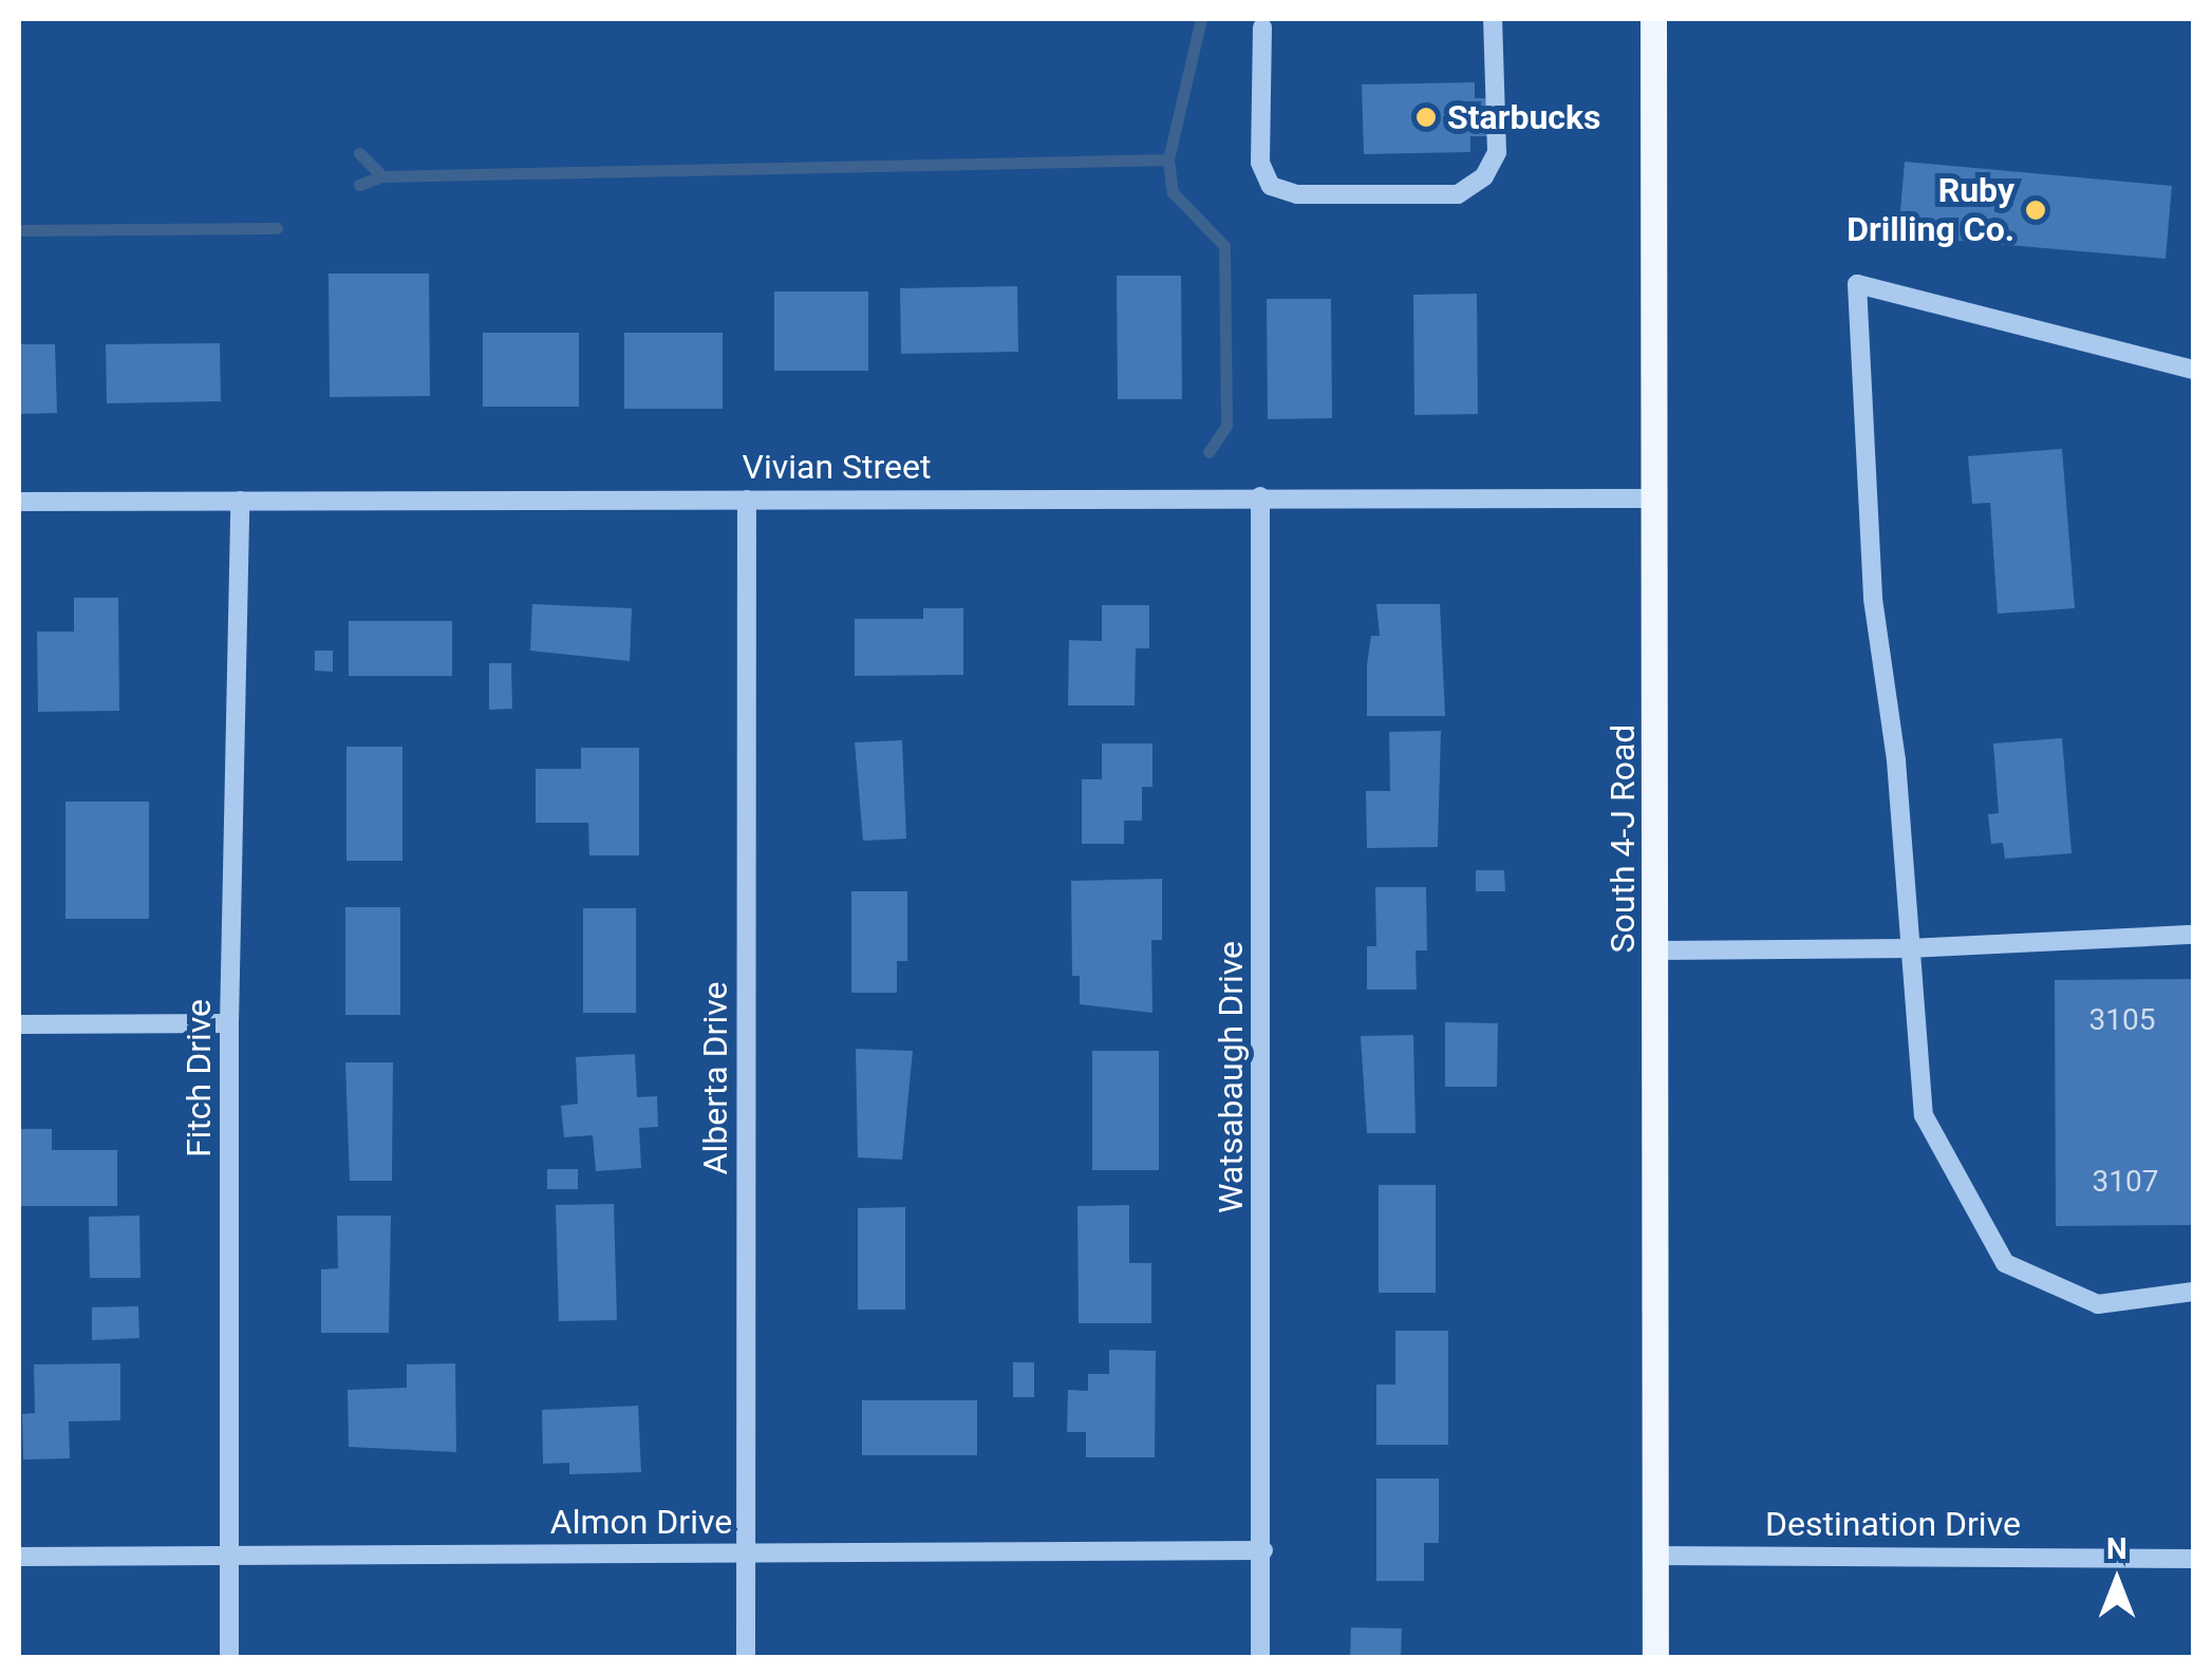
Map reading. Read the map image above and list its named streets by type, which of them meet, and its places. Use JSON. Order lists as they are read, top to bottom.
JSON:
{
  "streets": {
    "main road": ["South 4-J Road"],
    "street": [
      "Vivian Street",
      "Watsabaugh Drive",
      "Fitch Drive",
      "Alberta Drive",
      "Almon Drive",
      "Destination Drive"
    ]
  },
  "crossings": [
    ["Vivian Street", "South 4-J Road"],
    ["Vivian Street", "Watsabaugh Drive"],
    ["Vivian Street", "Fitch Drive"],
    ["Vivian Street", "Alberta Drive"],
    ["South 4-J Road", "Destination Drive"],
    ["Watsabaugh Drive", "Almon Drive"],
    ["Fitch Drive", "Almon Drive"],
    ["Alberta Drive", "Almon Drive"]
  ],
  "places": ["Starbucks", "Ruby Drilling Co."],
  "house_numbers": ["3105", "3107"],
  "north": "top"
}
